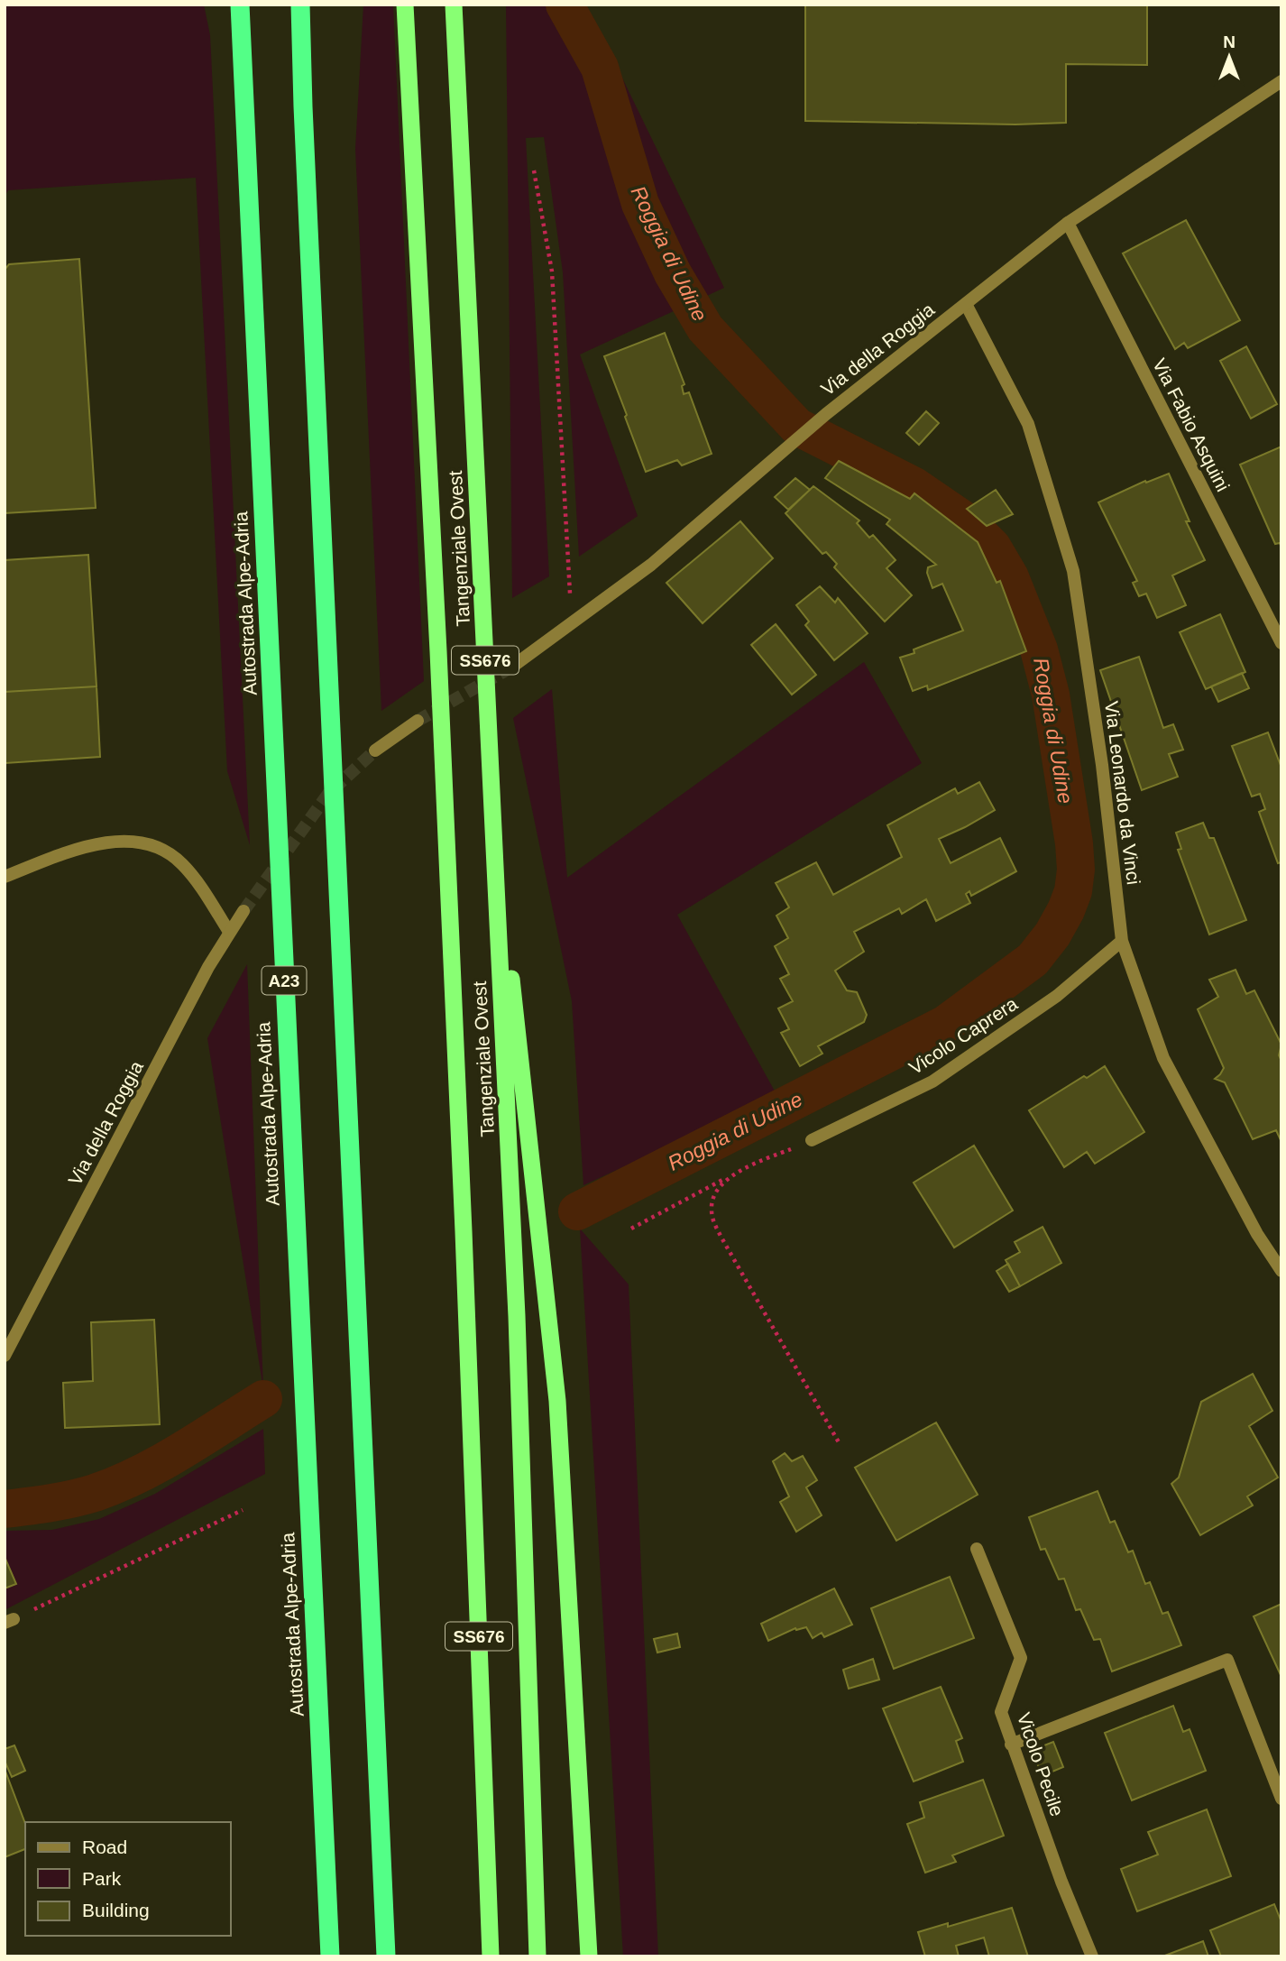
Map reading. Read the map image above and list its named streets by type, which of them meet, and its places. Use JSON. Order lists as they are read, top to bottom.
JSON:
{
  "streets": {
    "highway": [
      "Tangenziale Ovest",
      "Autostrada Alpe-Adria",
      "SS676",
      "A23"
    ],
    "street": [
      "Via della Roggia",
      "Via Fabio Asquini",
      "Via Leonardo da Vinci",
      "Vicolo Caprera",
      "Vicolo Pecile"
    ]
  },
  "crossings": [
    ["Via della Roggia", "Via Fabio Asquini"],
    ["Via della Roggia", "Via Leonardo da Vinci"],
    ["Via Leonardo da Vinci", "Vicolo Caprera"]
  ],
  "water": ["Roggia di Udine"],
  "legend": ["Road", "Park", "Building"],
  "north": "top"
}
